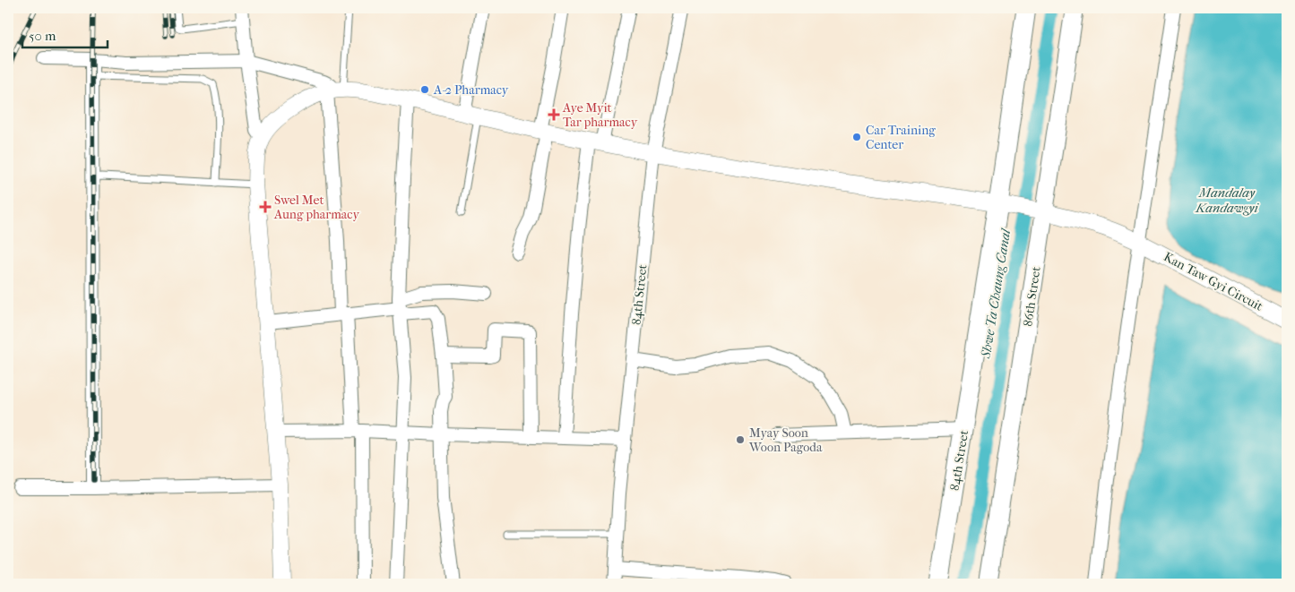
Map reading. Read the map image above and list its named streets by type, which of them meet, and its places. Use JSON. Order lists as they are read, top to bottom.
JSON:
{
  "streets": {
    "main road": ["84th Street", "86th Street"],
    "street": ["Kan Taw Gyi Circuit"]
  },
  "crossings": [
    ["Kan Taw Gyi Circuit", "84th Street"],
    ["Kan Taw Gyi Circuit", "86th Street"]
  ],
  "water": ["Mandalay Kandawgyi", "Shwe Ta Chaung Canal"],
  "places": {
    "other": ["A-2 Pharmacy", "Car Training Center", "Myay Soon Woon Pagoda"],
    "health": ["Aye Myit Tar pharmacy", "Swel Met Aung pharmacy"]
  },
  "scale_bar": "50 m"
}
